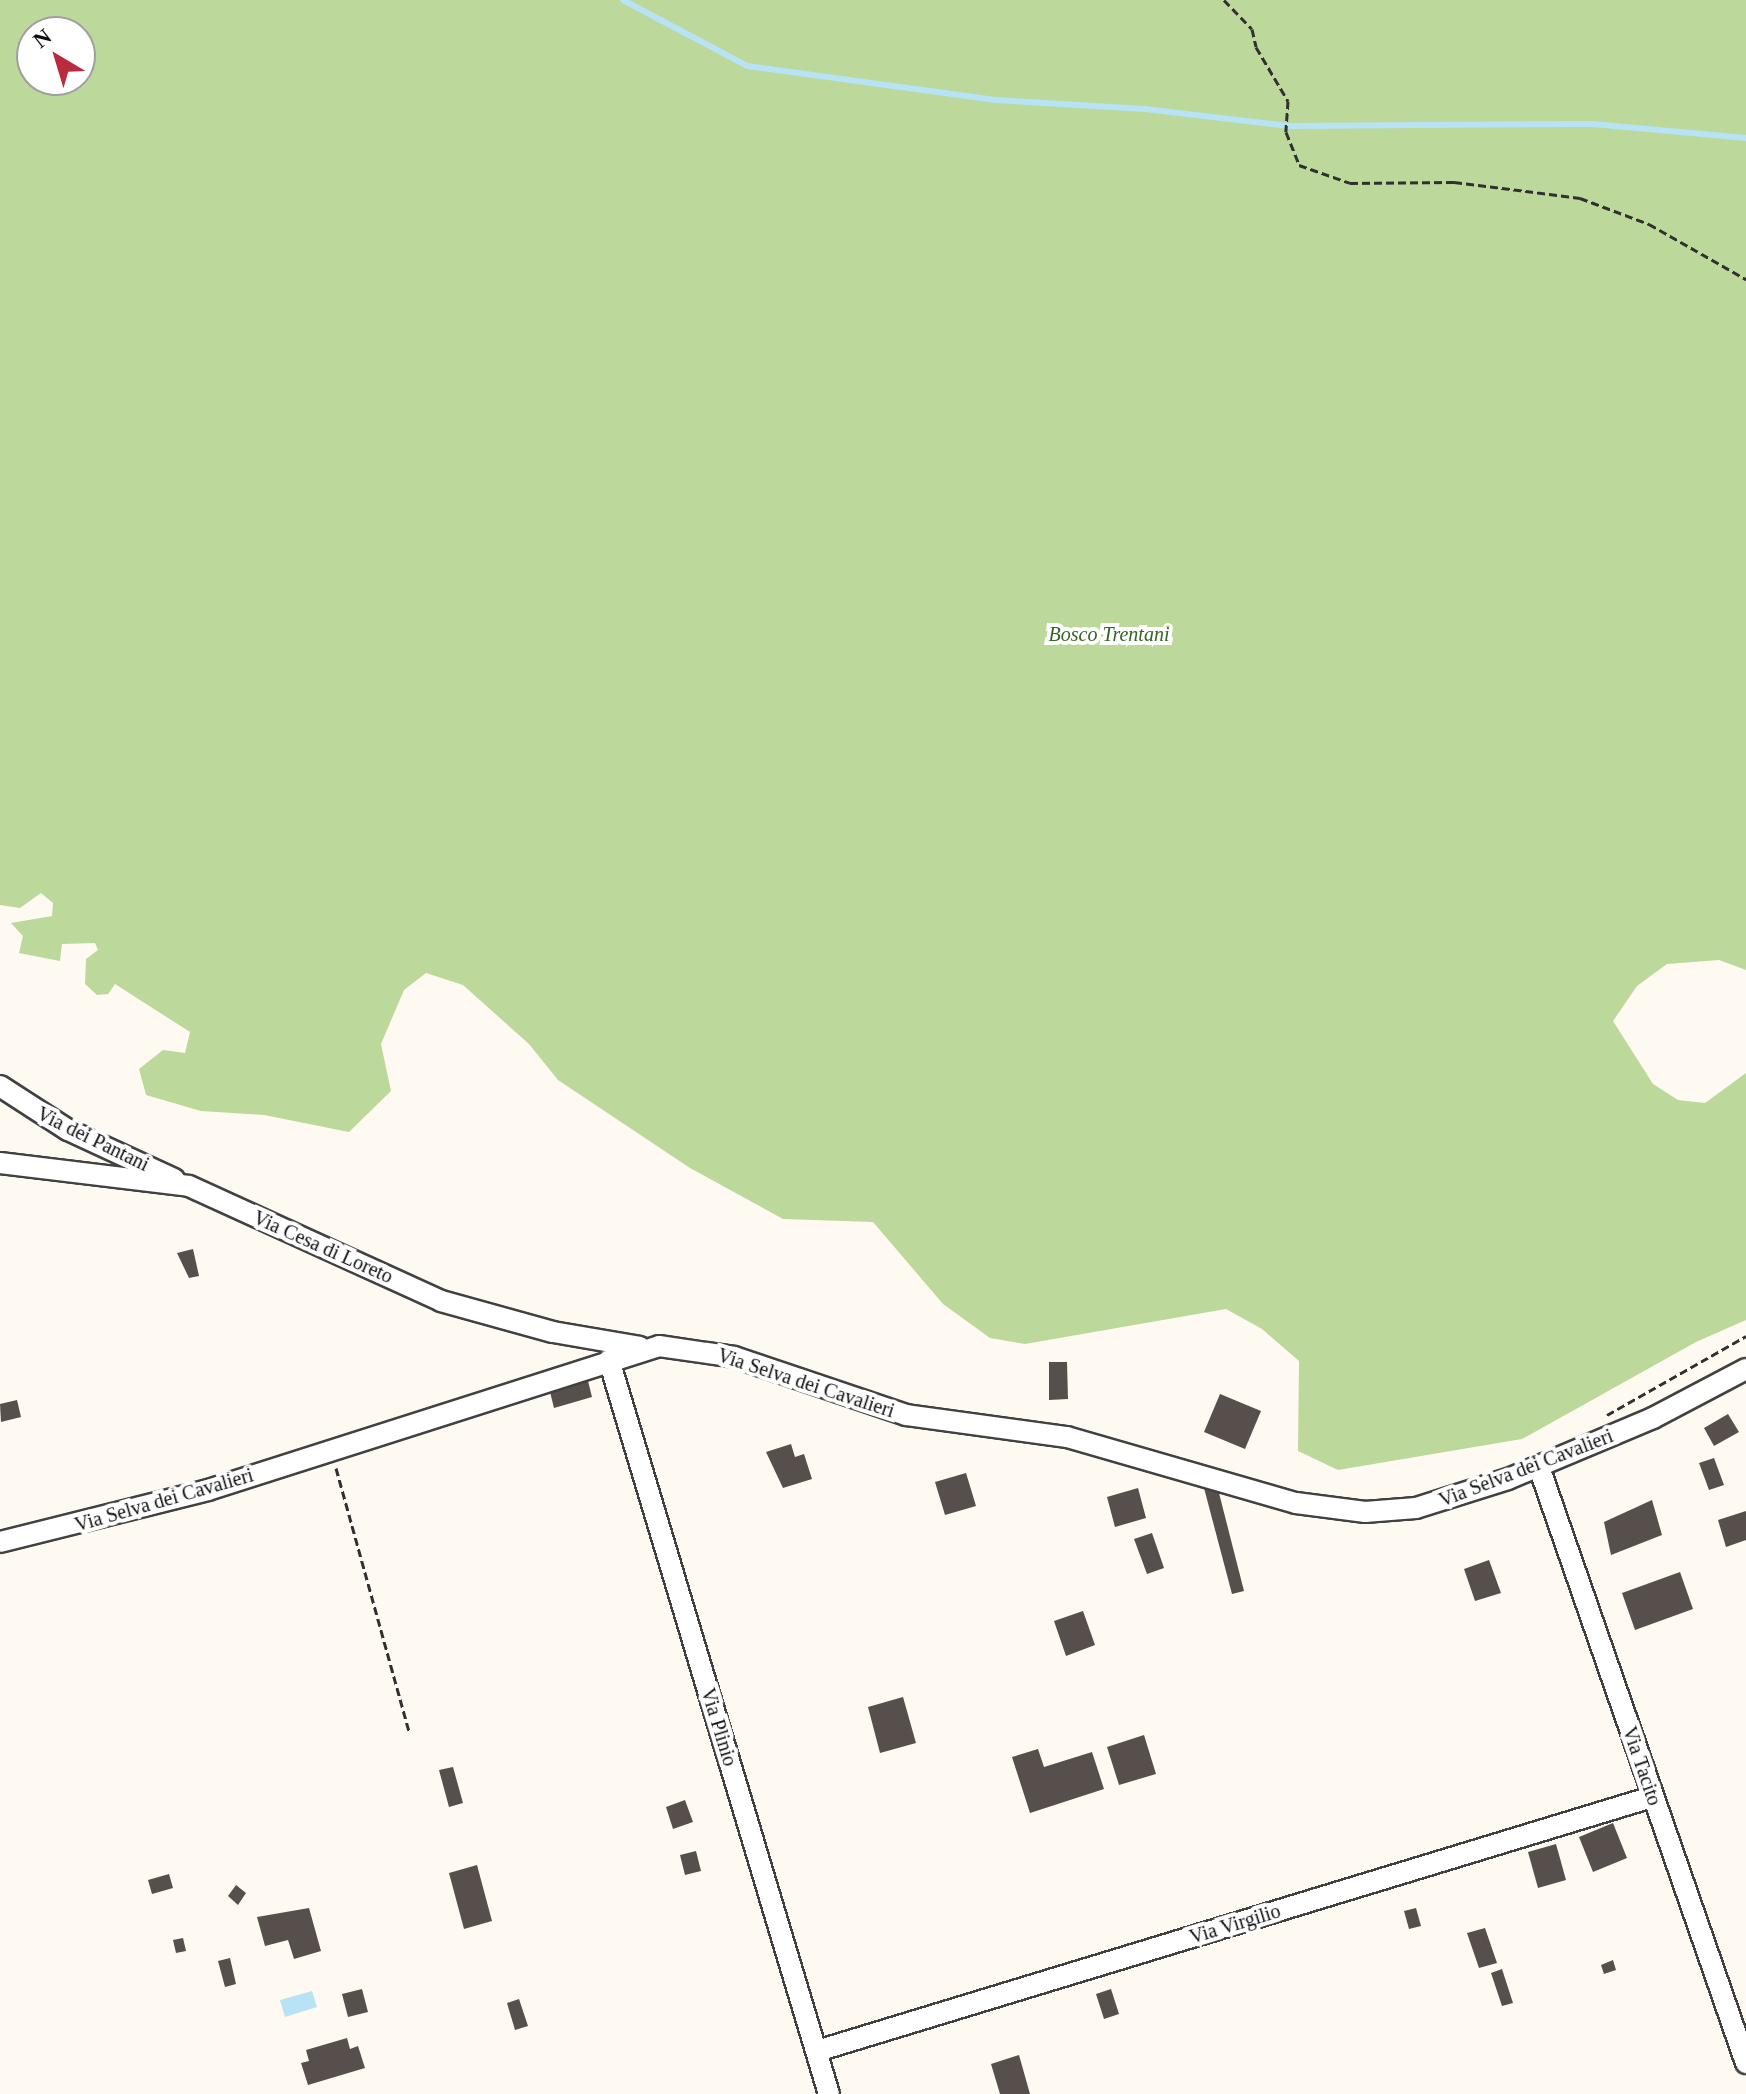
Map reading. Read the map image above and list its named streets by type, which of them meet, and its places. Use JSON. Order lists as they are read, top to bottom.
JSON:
{
  "streets": {
    "street": [
      "Via dei Pantani",
      "Via Cesa di Loreto",
      "Via Selva dei Cavalieri",
      "Via Plinio",
      "Via Tacito",
      "Via Virgilio"
    ]
  },
  "crossings": [
    ["Via dei Pantani", "Via Cesa di Loreto"],
    ["Via Cesa di Loreto", "Via Selva dei Cavalieri"],
    ["Via Selva dei Cavalieri", "Via Plinio"],
    ["Via Selva dei Cavalieri", "Via Tacito"],
    ["Via Plinio", "Via Virgilio"],
    ["Via Tacito", "Via Virgilio"]
  ],
  "parks": ["Bosco Trentani"],
  "north": "top left"
}
